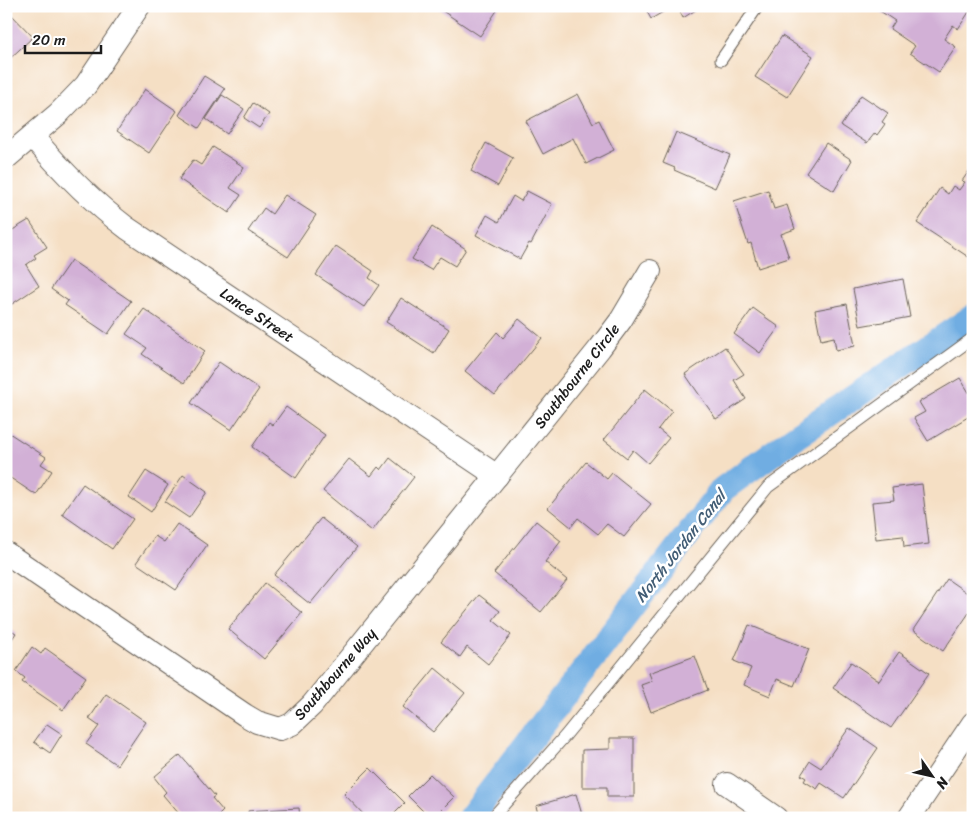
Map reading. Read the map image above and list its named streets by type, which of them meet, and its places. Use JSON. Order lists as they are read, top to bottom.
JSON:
{
  "streets": {
    "street": ["Lance Street", "Southbourne Circle", "Southbourne Way"]
  },
  "crossings": [
    ["Lance Street", "Southbourne Circle"],
    ["Lance Street", "Southbourne Way"],
    ["Southbourne Circle", "Southbourne Way"]
  ],
  "water": ["North Jordan Canal"],
  "scale_bar": "20 m",
  "north": "bottom right"
}
